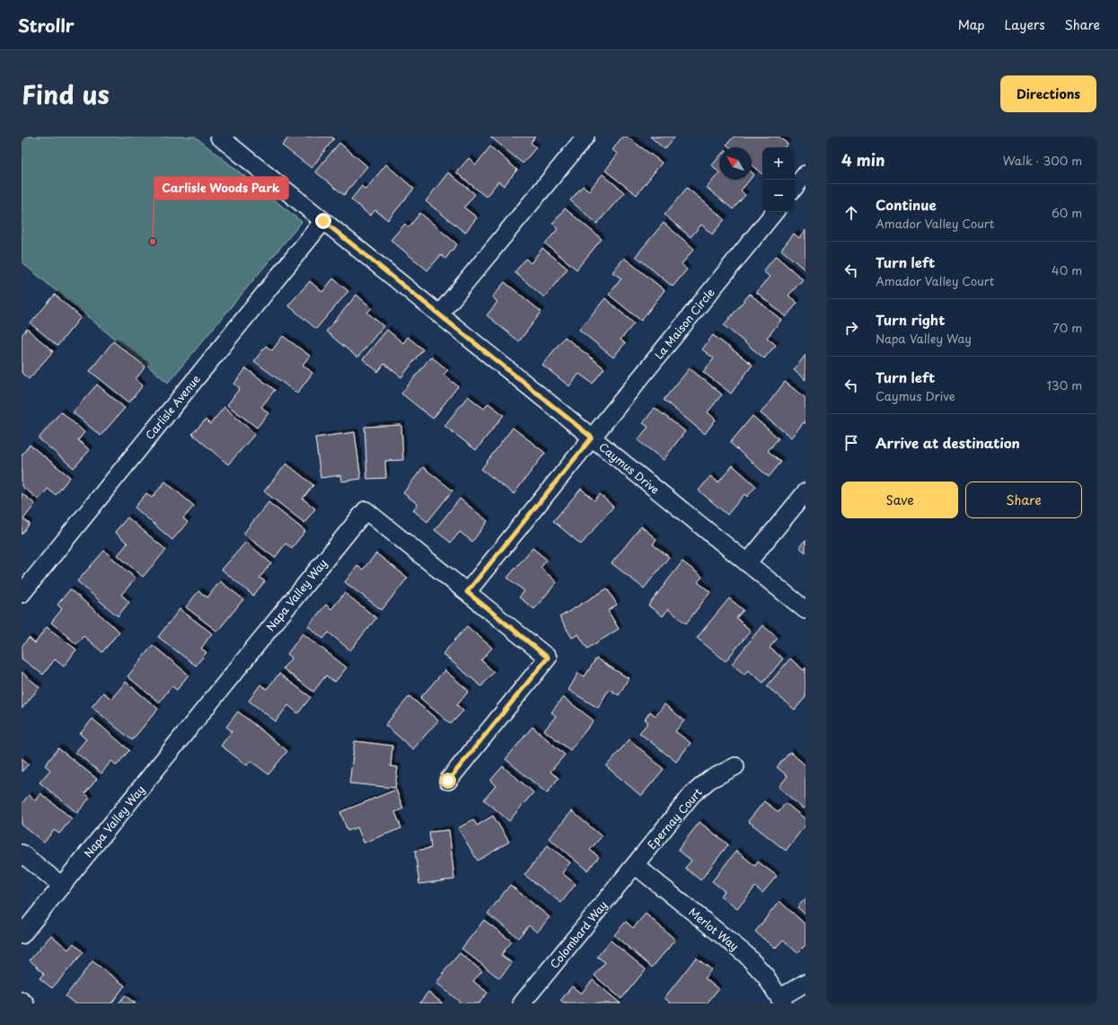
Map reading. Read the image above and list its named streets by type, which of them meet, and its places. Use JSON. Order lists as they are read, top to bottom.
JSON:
{
  "streets": {
    "street": [
      "La Maison Circle",
      "Carlisle Avenue",
      "Caymus Drive",
      "Napa Valley Way",
      "Epernay Court",
      "Merlot Way",
      "Colombard Way"
    ]
  },
  "crossings": [
    ["La Maison Circle", "Caymus Drive"],
    ["Carlisle Avenue", "Caymus Drive"],
    ["Epernay Court", "Merlot Way"],
    ["Epernay Court", "Colombard Way"],
    ["Merlot Way", "Colombard Way"]
  ],
  "places": ["Carlisle Woods Park"],
  "north": "top left",
  "page": {
    "header": "Strollr",
    "nav": ["Map", "Layers", "Share"],
    "title": "Find us",
    "buttons": [
      "Directions",
      ["Save", "Share"]
    ],
    "heading": ["4 min", "Walk · 300 m"],
    "map_buttons": ["+", "−"],
    "list": [
      ["Continue", "Amador Valley Court", "60 m"],
      ["Turn left", "Amador Valley Court", "40 m"],
      ["Turn right", "Napa Valley Way", "70 m"],
      ["Turn left", "Caymus Drive", "130 m"],
      "Arrive at destination"
    ]
  }
}
